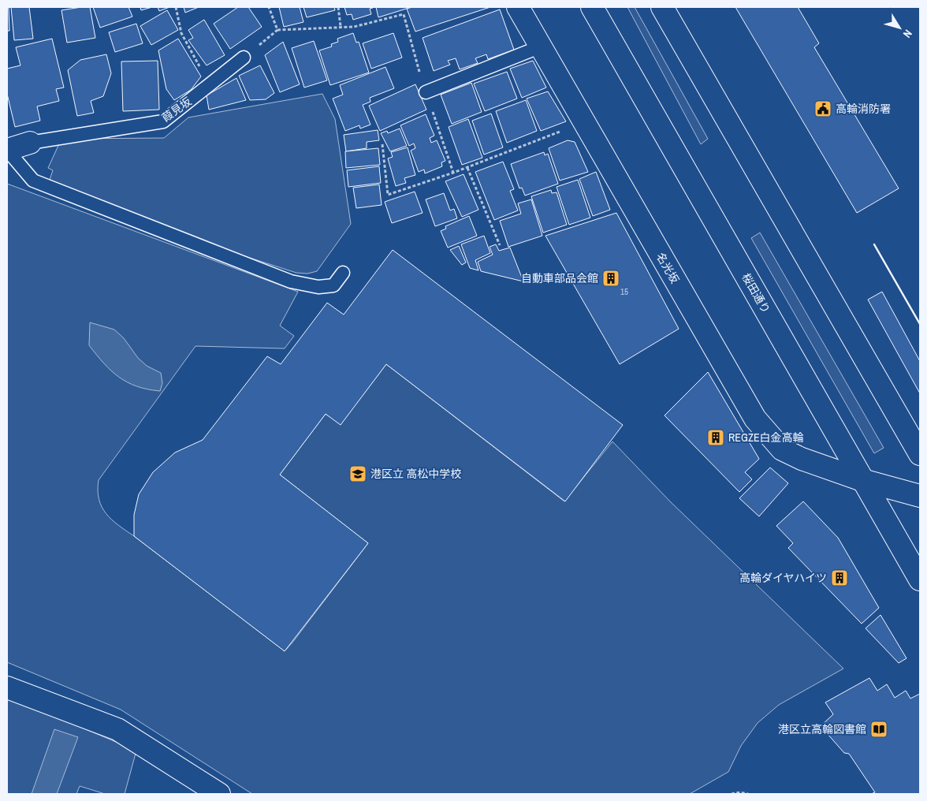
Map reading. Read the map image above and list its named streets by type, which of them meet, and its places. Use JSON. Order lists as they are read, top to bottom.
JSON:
{
  "streets": {
    "main road": ["葭見坂", "名光坂", "桜田通り"]
  },
  "crossings": [
    ["名光坂", "桜田通り"]
  ],
  "places": {
    "public building": ["高輪消防署"],
    "building": ["自動車部品会館", "REGZE白金高輪", "高輪ダイヤハイツ"],
    "school or university": ["港区立 高松中学校"],
    "library": ["港区立高輪図書館"]
  },
  "house_numbers": ["15"],
  "north": "bottom right"
}
